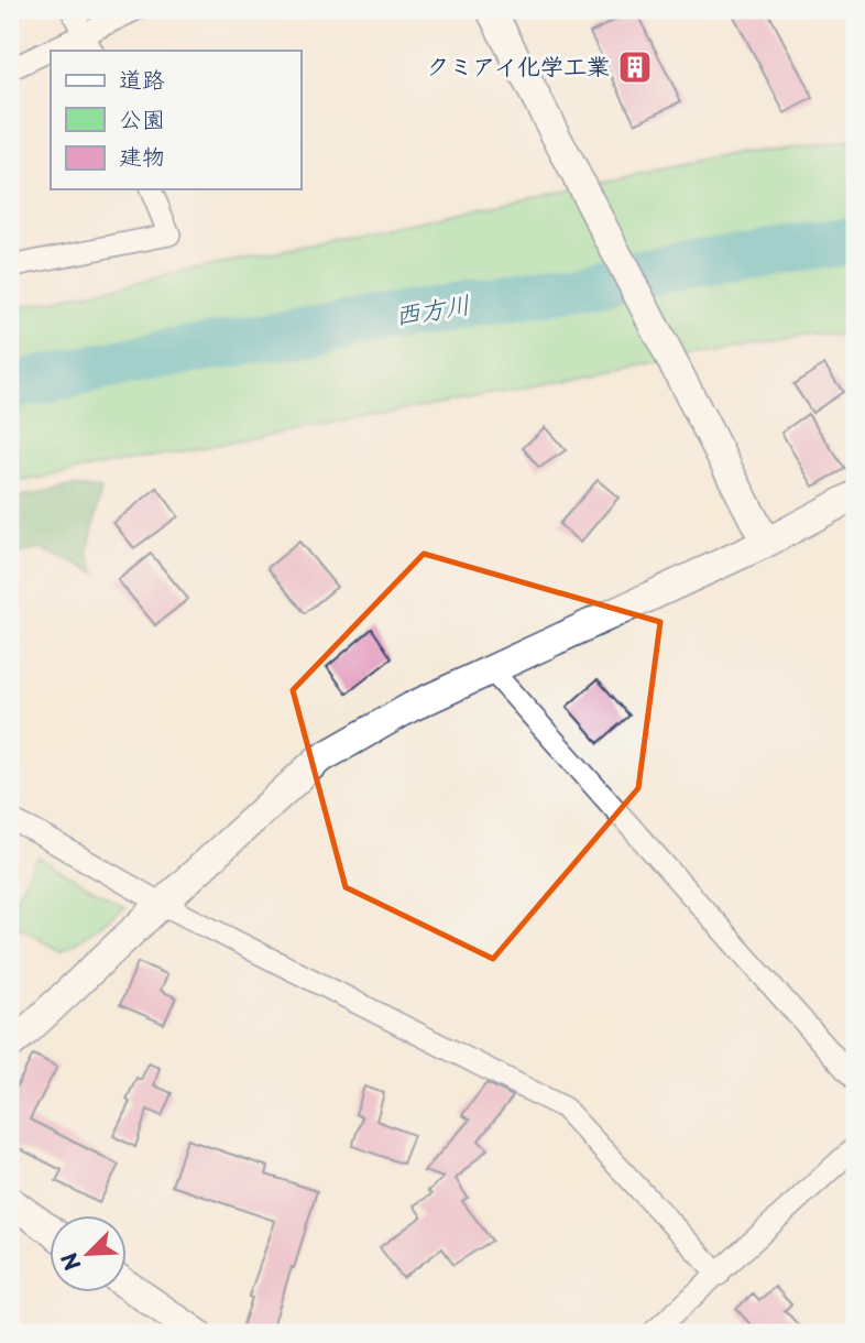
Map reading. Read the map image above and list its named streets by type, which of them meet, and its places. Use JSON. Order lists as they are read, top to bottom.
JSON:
{
  "water": ["西方川"],
  "places": {
    "building": ["クミアイ化学工業"]
  },
  "legend": ["道路", "公園", "建物"],
  "north": "bottom left"
}
